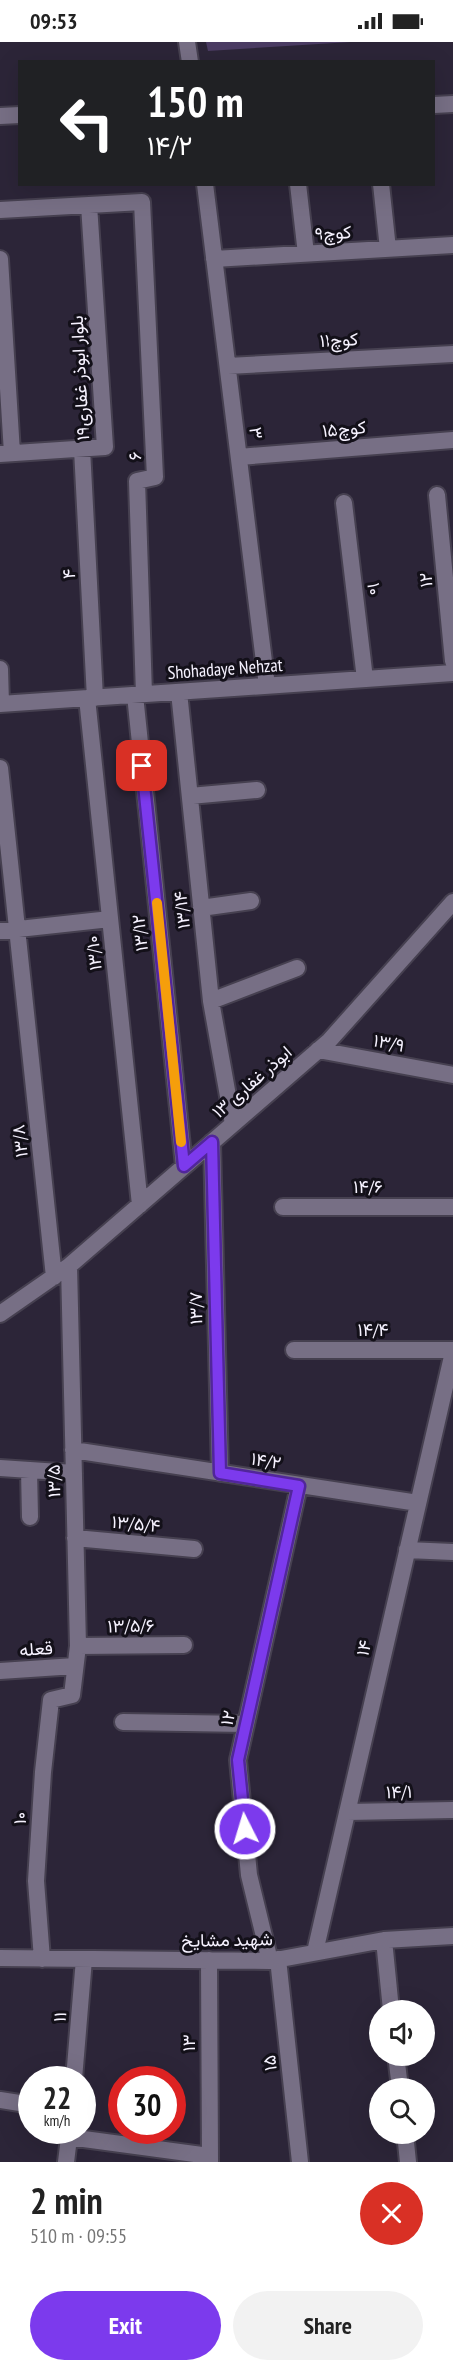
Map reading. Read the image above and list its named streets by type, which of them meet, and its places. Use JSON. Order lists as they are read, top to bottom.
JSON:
{
  "streets": {
    "street": [
      "۹کوچ",
      "۱۱کوچ",
      "بلوار ابوذر غفاری۱۹",
      "۱۵کوچ",
      "۳",
      "۶",
      "۴",
      "۱۲",
      "۱۰",
      "Shohadaye Nehzat",
      "۱۳/۱۴",
      "۱۳/۱۲",
      "۱۳/۱۰",
      "۱۳/۹",
      "۱۳ ابوذر غفاری",
      "۱۳/۸",
      "۱۴/۶",
      "۱۳/۷",
      "۱۴/۴",
      "۱۴/۲",
      "۱۳/۵",
      "۱۳/۵/۴",
      "۱۳/۵/۶",
      "۱۴",
      "قعله",
      "۱۴/۱",
      "شهید مشایخ",
      "۱۱",
      "۱۳",
      "۱۵"
    ]
  },
  "crossings": [
    ["۹کوچ", "۳"],
    ["۱۱کوچ", "۳"],
    ["بلوار ابوذر غفاری۱۹", "۶"],
    ["بلوار ابوذر غفاری۱۹", "۴"],
    ["۱۵کوچ", "۳"],
    ["۳", "Shohadaye Nehzat"],
    ["۶", "Shohadaye Nehzat"],
    ["۶", "۱۳/۱۲"],
    ["۴", "Shohadaye Nehzat"],
    ["۴", "۱۳/۱۰"],
    ["۱۲", "۱۴/۲"],
    ["۱۲", "شهید مشایخ"],
    ["۱۲", "۱۵"],
    ["۱۰", "Shohadaye Nehzat"],
    ["۱۰", "۱۳/۵"],
    ["۱۰", "شهید مشایخ"],
    ["Shohadaye Nehzat", "۱۳/۱۴"],
    ["Shohadaye Nehzat", "۱۳/۱۲"],
    ["Shohadaye Nehzat", "۱۳/۱۰"],
    ["۱۳/۱۴", "۱۳ ابوذر غفاری"],
    ["۱۳/۱۲", "۱۳ ابوذر غفاری"],
    ["۱۳/۱۰", "۱۳ ابوذر غفاری"],
    ["۱۳/۹", "۱۳ ابوذر غفاری"],
    ["۱۳ ابوذر غفاری", "۱۳/۸"],
    ["۱۳ ابوذر غفاری", "۱۳/۷"],
    ["۱۳ ابوذر غفاری", "۱۳/۵"],
    ["۱۳/۷", "۱۴/۲"],
    ["۱۴/۴", "۱۴"],
    ["۱۴/۲", "۱۳/۵"],
    ["۱۴/۲", "۱۴"],
    ["۱۳/۵", "۱۳/۵/۴"],
    ["۱۳/۵", "۱۳/۵/۶"],
    ["۱۳/۵", "قعله"],
    ["۱۴", "۱۴/۱"],
    ["۱۴", "شهید مشایخ"],
    ["شهید مشایخ", "۱۱"],
    ["شهید مشایخ", "۱۳"],
    ["شهید مشایخ", "۱۵"]
  ],
  "page": {
    "status": "09:53",
    "turn": ["150 m", "۱۴/۲"],
    "speed": "22 km/h",
    "limit": "30",
    "heading": ["2 min", "510 m · 09:55"],
    "buttons": ["Exit", "Share"]
  }
}
